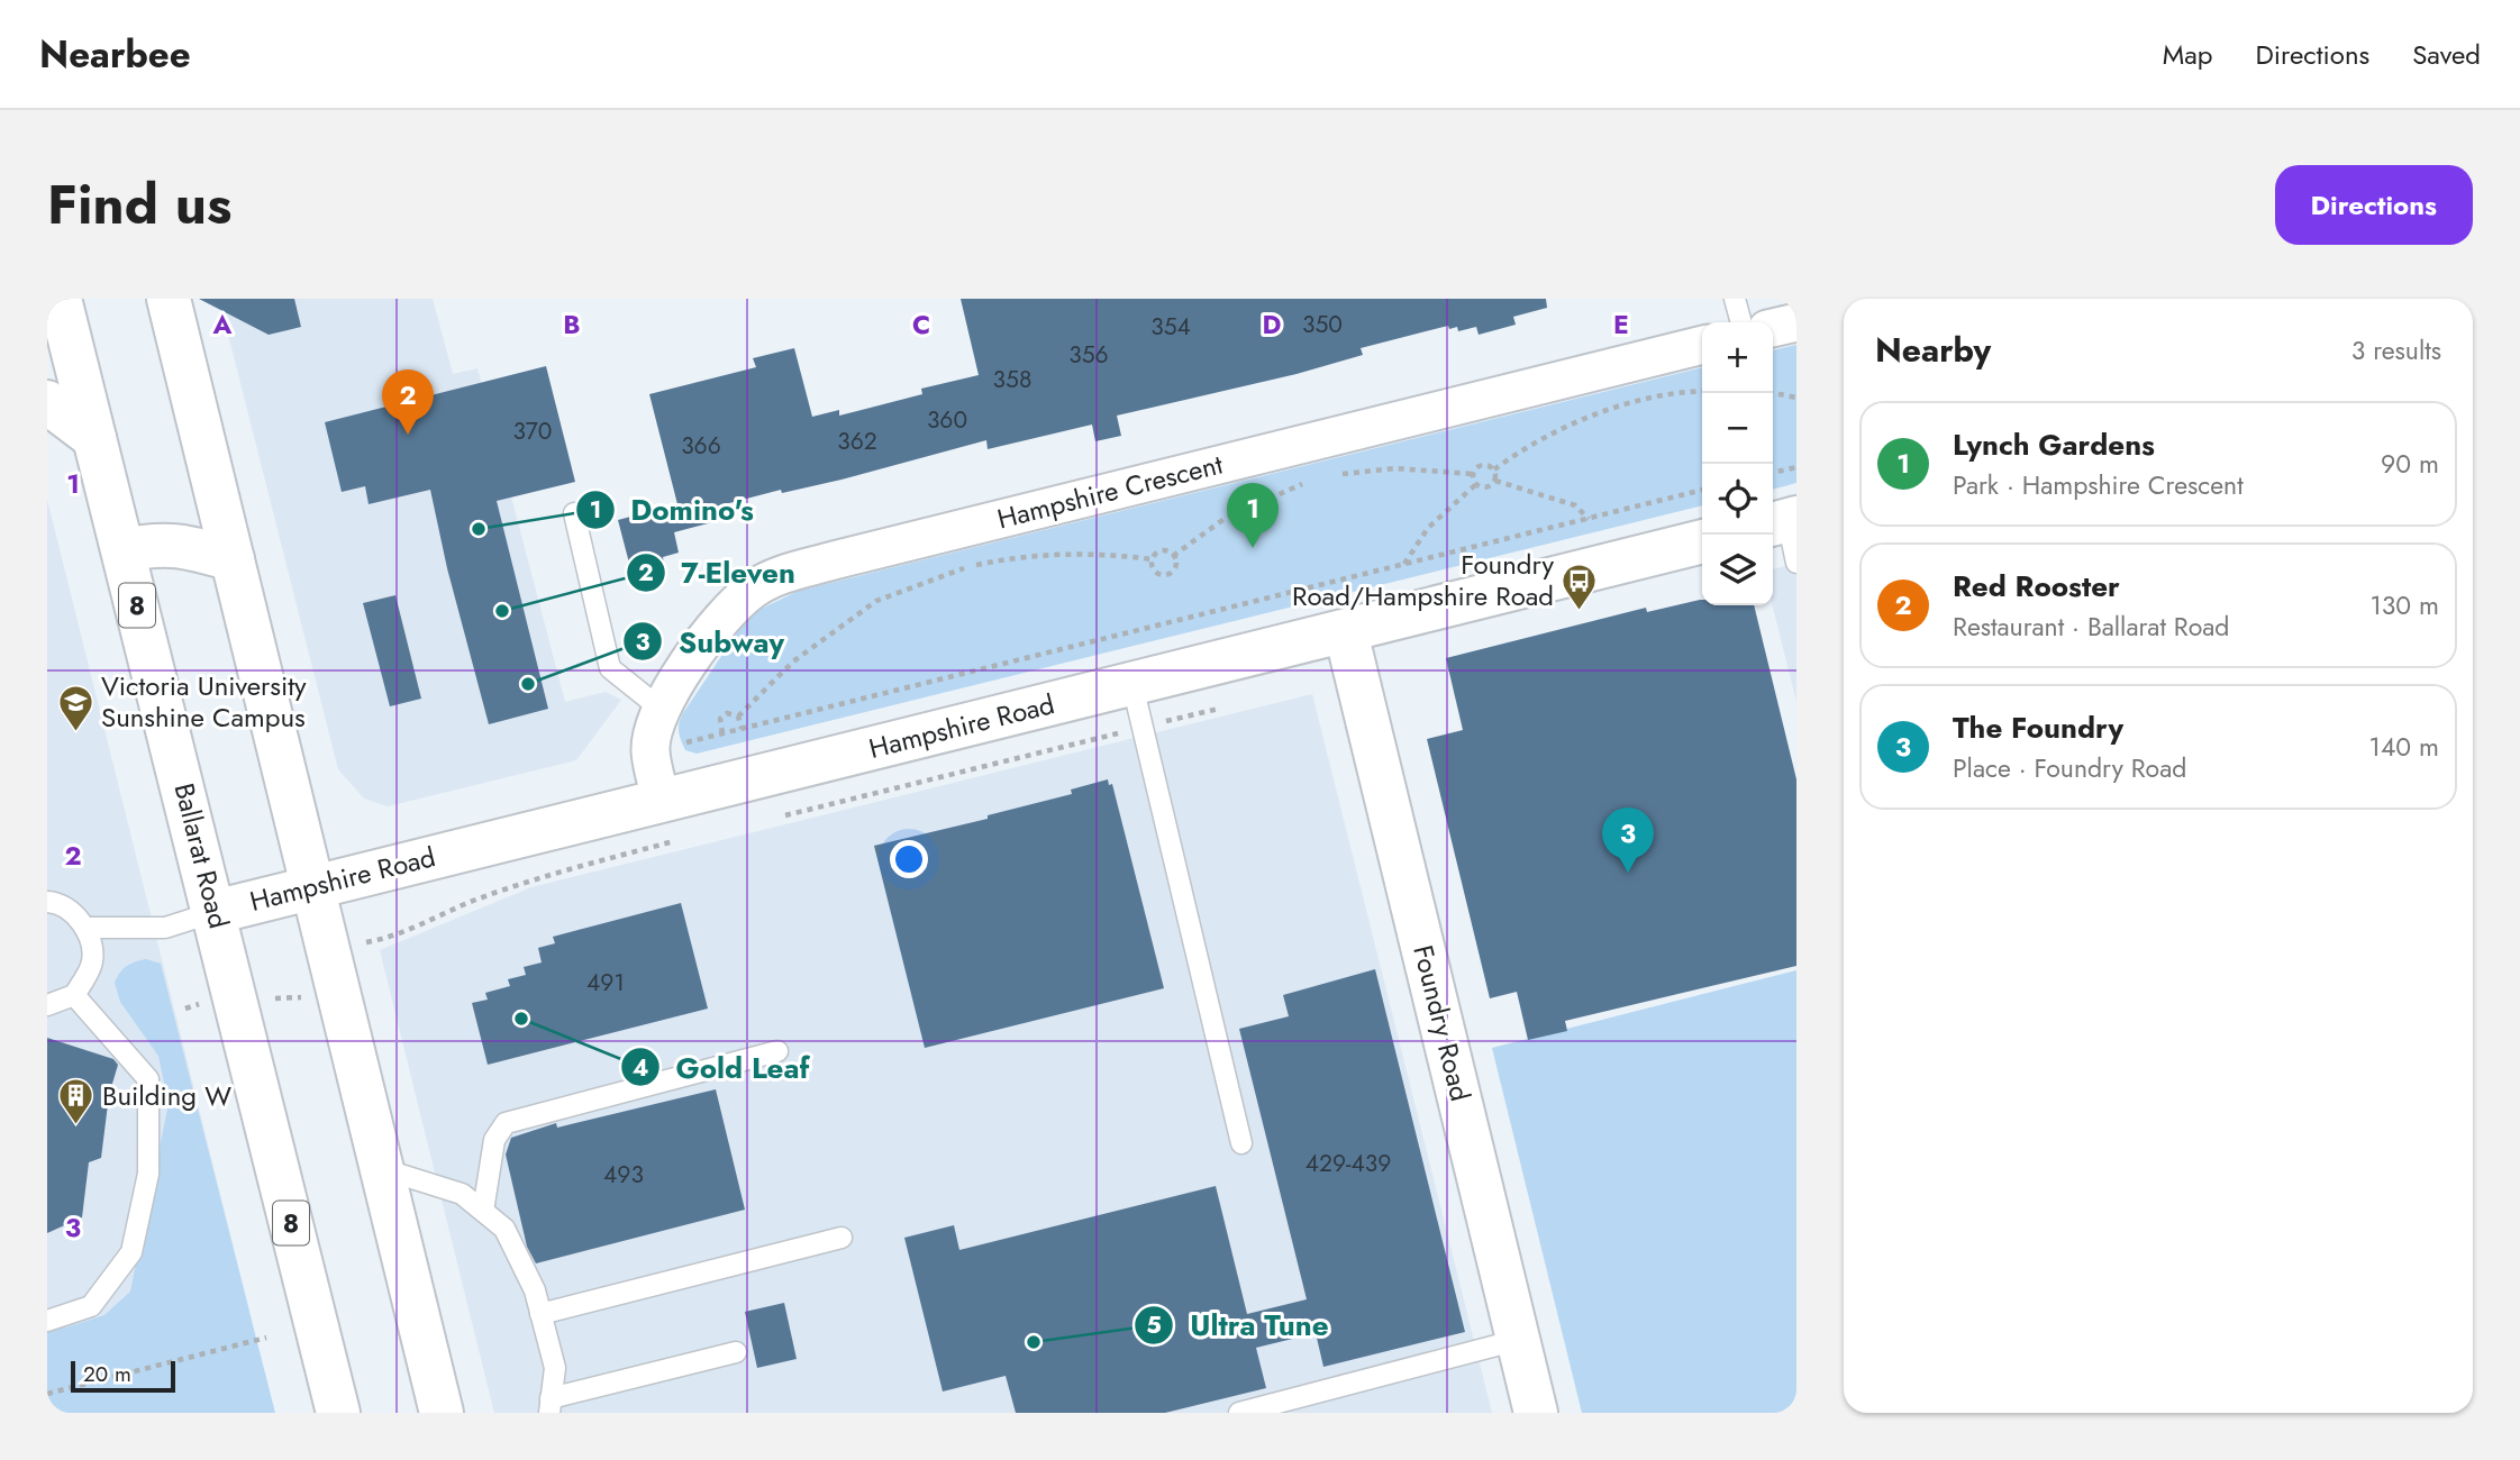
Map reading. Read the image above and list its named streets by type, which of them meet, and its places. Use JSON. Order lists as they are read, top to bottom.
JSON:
{
  "streets": {
    "main road": [
      "8",
      "Hampshire Road",
      "Ballarat Road",
      "Foundry Road"
    ],
    "street": ["Hampshire Crescent"]
  },
  "crossings": [
    ["Hampshire Crescent", "Hampshire Road"],
    ["Hampshire Road", "Ballarat Road"],
    ["Hampshire Road", "Foundry Road"]
  ],
  "places": {
    "other": [
      "Domino's",
      "7-Eleven",
      "Subway",
      "Gold Leaf",
      "Ultra Tune"
    ],
    "bus stop": ["Foundry Road/Hampshire Road"],
    "school or university": ["Victoria University Sunshine Campus"],
    "building": ["Building W"]
  },
  "house_numbers": [
    "350",
    "354",
    "356",
    "358",
    "360",
    "370",
    "362",
    "366",
    "491",
    "429-439",
    "493"
  ],
  "scale_bar": "20 m",
  "page": {
    "header": "Nearbee",
    "nav": ["Map", "Directions", "Saved"],
    "title": "Find us",
    "buttons": "Directions",
    "heading": ["Nearby", "3 results"],
    "map_buttons": ["+", "−"],
    "pins": ["2", "1", "3"],
    "list": [
      {
        "mark": "1",
        "name": "Lynch Gardens",
        "note": "Park · Hampshire Crescent",
        "value": "90 m"
      },
      {
        "mark": "2",
        "name": "Red Rooster",
        "note": "Restaurant · Ballarat Road",
        "value": "130 m"
      },
      {
        "mark": "3",
        "name": "The Foundry",
        "note": "Place · Foundry Road",
        "value": "140 m"
      }
    ],
    "scale": "20 m"
  },
  "grid": {
    "columns": [
      "A",
      "B",
      "C",
      "D",
      "E"
    ],
    "rows": ["1", "2", "3"]
  }
}
